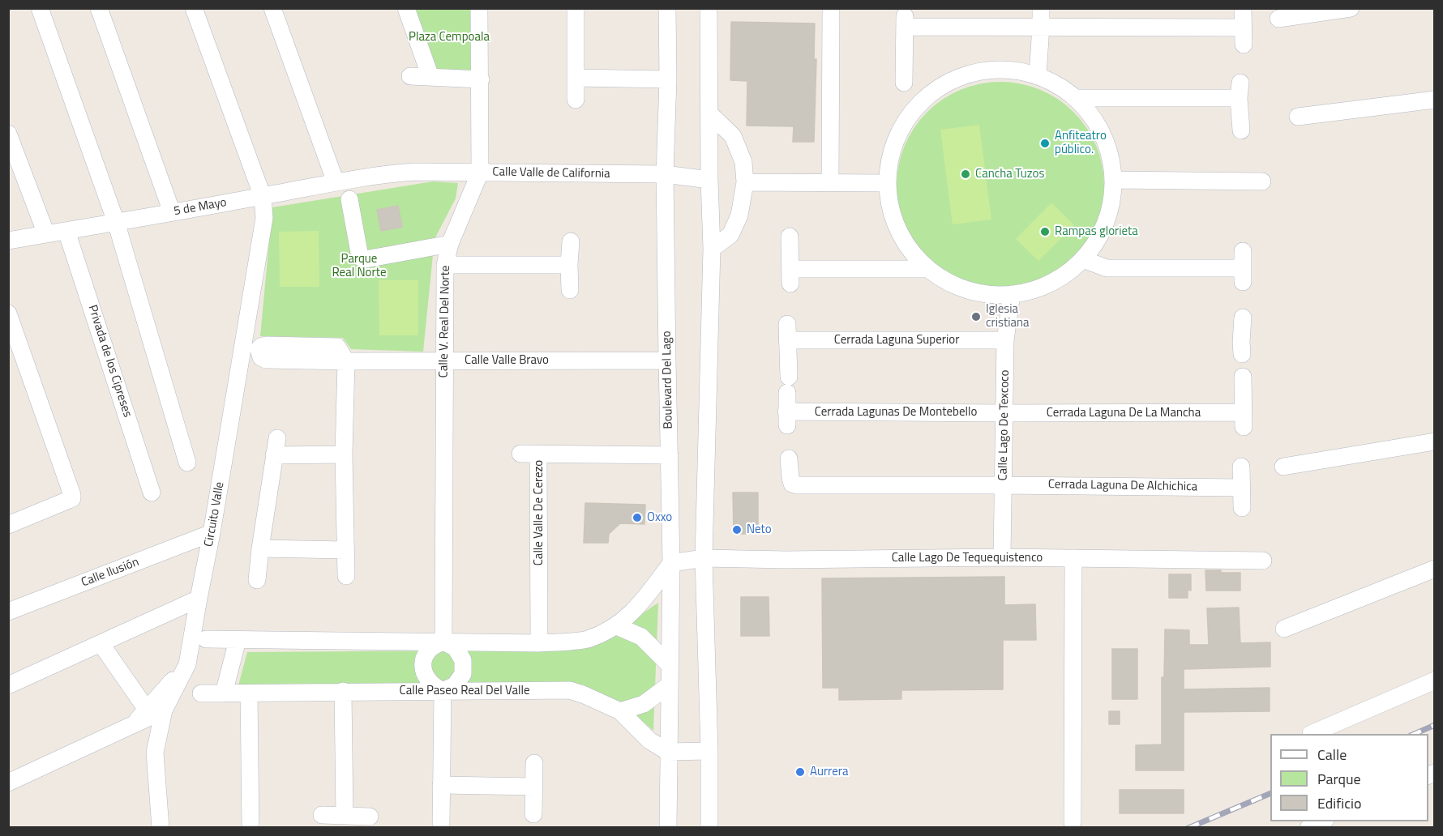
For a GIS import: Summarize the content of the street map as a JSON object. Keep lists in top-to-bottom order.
{
  "streets": {
    "street": [
      "Calle Valle de California",
      "5 de Mayo",
      "Calle V. Real Del Norte",
      "Cerrada Laguna Superior",
      "Calle Valle Bravo",
      "Privada de los Cipreses",
      "Boulevard Del Lago",
      "Cerrada Lagunas De Montebello",
      "Cerrada Laguna De La Mancha",
      "Calle Lago De Texcoco",
      "Cerrada Laguna De Alchichica",
      "Calle Valle De Cerezo",
      "Circuito Valle",
      "Calle Lago De Tequequistenco",
      "Calle Ilusión",
      "Calle Paseo Real Del Valle"
    ]
  },
  "crossings": [
    ["Calle Valle de California", "5 de Mayo"],
    ["Calle Valle de California", "Calle V. Real Del Norte"],
    ["Calle Valle de California", "Boulevard Del Lago"],
    ["5 de Mayo", "Privada de los Cipreses"],
    ["5 de Mayo", "Circuito Valle"],
    ["Calle V. Real Del Norte", "Calle Valle Bravo"],
    ["Calle V. Real Del Norte", "Calle Paseo Real Del Valle"],
    ["Cerrada Laguna Superior", "Cerrada Lagunas De Montebello"],
    ["Cerrada Laguna Superior", "Calle Lago De Texcoco"],
    ["Calle Valle Bravo", "Boulevard Del Lago"],
    ["Boulevard Del Lago", "Calle Valle De Cerezo"],
    ["Boulevard Del Lago", "Calle Lago De Tequequistenco"],
    ["Boulevard Del Lago", "Calle Paseo Real Del Valle"],
    ["Cerrada Lagunas De Montebello", "Cerrada Laguna De La Mancha"],
    ["Cerrada Lagunas De Montebello", "Calle Lago De Texcoco"],
    ["Cerrada Laguna De La Mancha", "Calle Lago De Texcoco"],
    ["Calle Lago De Texcoco", "Cerrada Laguna De Alchichica"],
    ["Calle Lago De Texcoco", "Calle Lago De Tequequistenco"],
    ["Circuito Valle", "Calle Ilusión"]
  ],
  "parks": ["Plaza Cempoala", "Parque Real Norte"],
  "places": [
    "Anfiteatro público.",
    "Cancha Tuzos",
    "Rampas glorieta",
    "Iglesia cristiana",
    "Oxxo",
    "Neto",
    "Aurrera"
  ],
  "legend": ["Calle", "Parque", "Edificio"]
}
